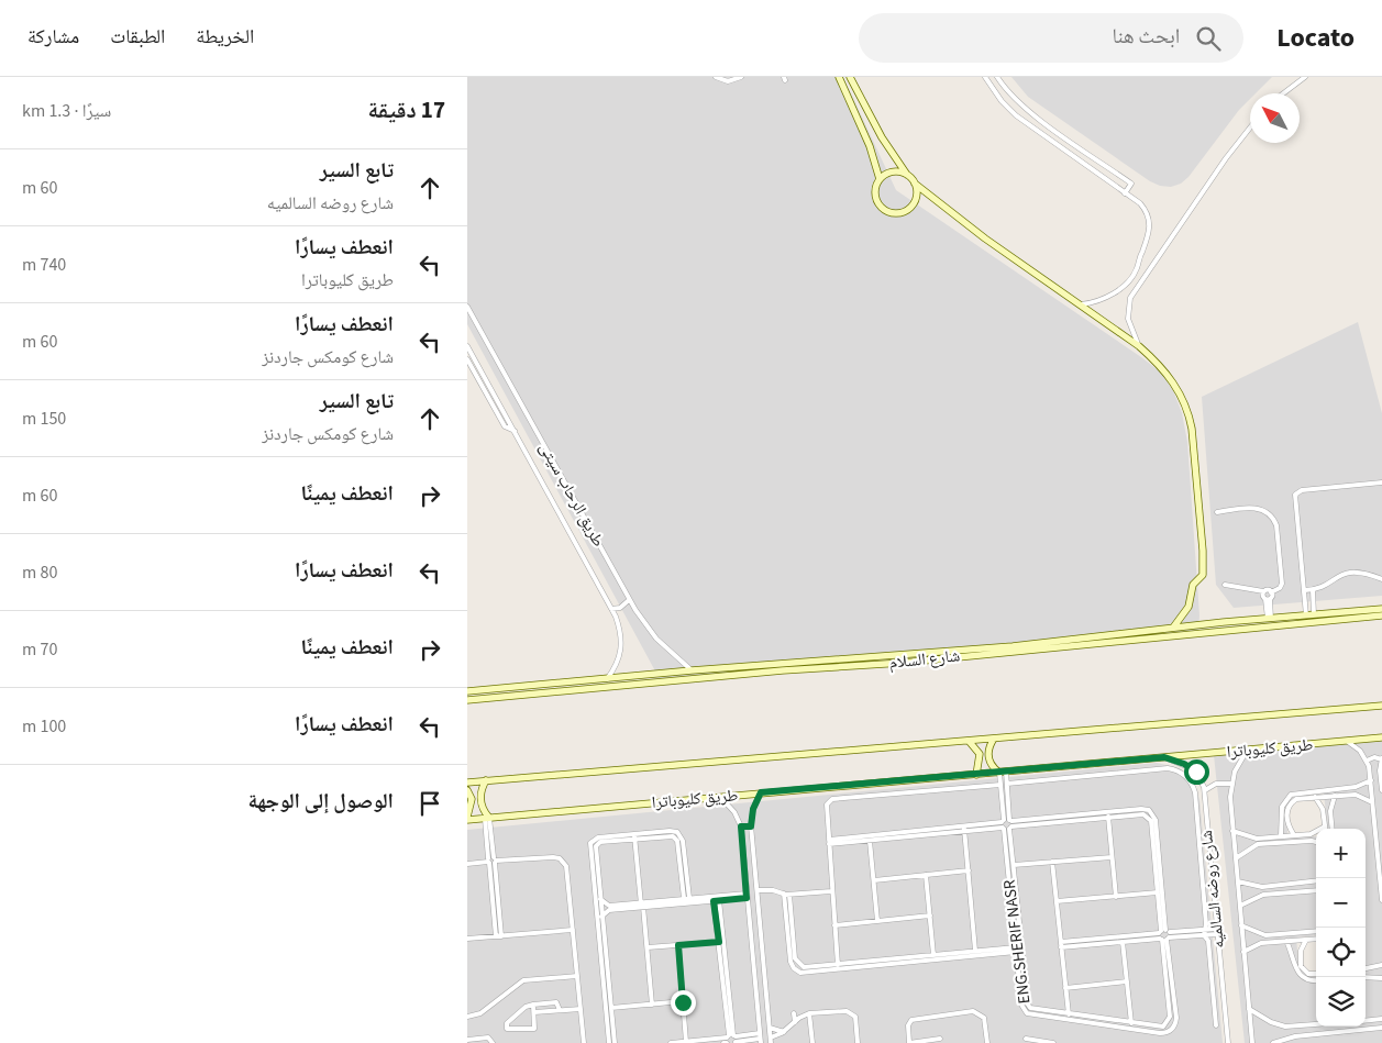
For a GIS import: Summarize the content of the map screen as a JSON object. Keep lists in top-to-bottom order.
{
  "streets": {
    "main road": ["شارع السلام", "طريق كليوباترا"],
    "street": ["طريق الرحاب سيتى", "شارع روضه السالميه", "ENG.SHERIF NASR"]
  },
  "crossings": [
    ["طريق الرحاب سيتى", "شارع السلام"],
    ["طريق كليوباترا", "شارع روضه السالميه"]
  ],
  "north": "top left",
  "page": {
    "header": "Locato",
    "search": "ابحث هنا",
    "nav": ["الخريطة", "الطبقات", "مشاركة"],
    "heading": ["17 دقيقة", "سيرًا · 1.3 km"],
    "list": [
      ["تابع السير", "شارع روضه السالميه", "60 m"],
      ["انعطف يسارًا", "طريق كليوباترا", "740 m"],
      ["انعطف يسارًا", "شارع كومكس جاردنز", "60 m"],
      ["تابع السير", "شارع كومكس جاردنز", "150 m"],
      ["انعطف يمينًا", "60 m"],
      ["انعطف يسارًا", "80 m"],
      ["انعطف يمينًا", "70 m"],
      ["انعطف يسارًا", "100 m"],
      "الوصول إلى الوجهة"
    ],
    "map_buttons": ["+", "−"]
  }
}
